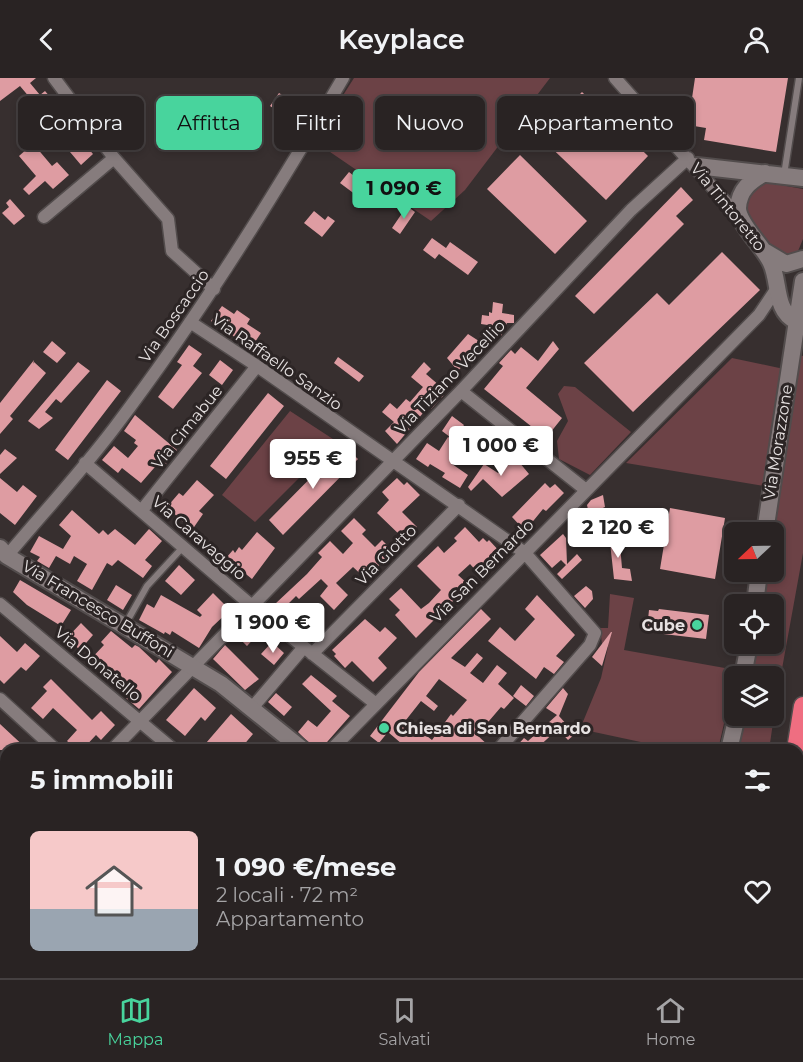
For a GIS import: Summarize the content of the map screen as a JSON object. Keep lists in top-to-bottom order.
{
  "streets": {
    "street": [
      "Via Tintoretto",
      "Via Boscaccio",
      "Via Raffaello Sanzio",
      "Via Tiziano Vecellio",
      "Via Cimabue",
      "Via Morazzone",
      "Via Caravaggio",
      "Via Giotto",
      "Via San Bernardo",
      "Via Francesco Buffoni",
      "Via Donatello"
    ]
  },
  "crossings": [
    ["Via Tintoretto", "Via Tiziano Vecellio"],
    ["Via Tintoretto", "Via Morazzone"],
    ["Via Tintoretto", "Via San Bernardo"],
    ["Via Boscaccio", "Via Raffaello Sanzio"],
    ["Via Boscaccio", "Via Caravaggio"],
    ["Via Boscaccio", "Via Francesco Buffoni"],
    ["Via Raffaello Sanzio", "Via Tiziano Vecellio"],
    ["Via Raffaello Sanzio", "Via Cimabue"],
    ["Via Raffaello Sanzio", "Via Giotto"],
    ["Via Raffaello Sanzio", "Via San Bernardo"],
    ["Via Tiziano Vecellio", "Via Caravaggio"],
    ["Via Tiziano Vecellio", "Via Francesco Buffoni"],
    ["Via Tiziano Vecellio", "Via Donatello"],
    ["Via Cimabue", "Via Caravaggio"],
    ["Via Caravaggio", "Via Giotto"],
    ["Via Caravaggio", "Via San Bernardo"],
    ["Via Giotto", "Via Francesco Buffoni"]
  ],
  "places": ["Cube", "Chiesa di San Bernardo"],
  "north": "left",
  "page": {
    "header": "Keyplace",
    "chip": [
      "Compra",
      "Affitta",
      "Filtri",
      "Nuovo",
      "Appartamento"
    ],
    "price": [
      "1 090 €",
      "1 000 €",
      "955 €",
      "2 120 €",
      "1 900 €"
    ],
    "heading": "5 immobili",
    "list": [
      {
        "name": "1 090 €/mese",
        "note": "2 locali · 72 m² · Appartamento"
      }
    ],
    "tabs": ["Mappa", "Salvati", "Home"]
  }
}
